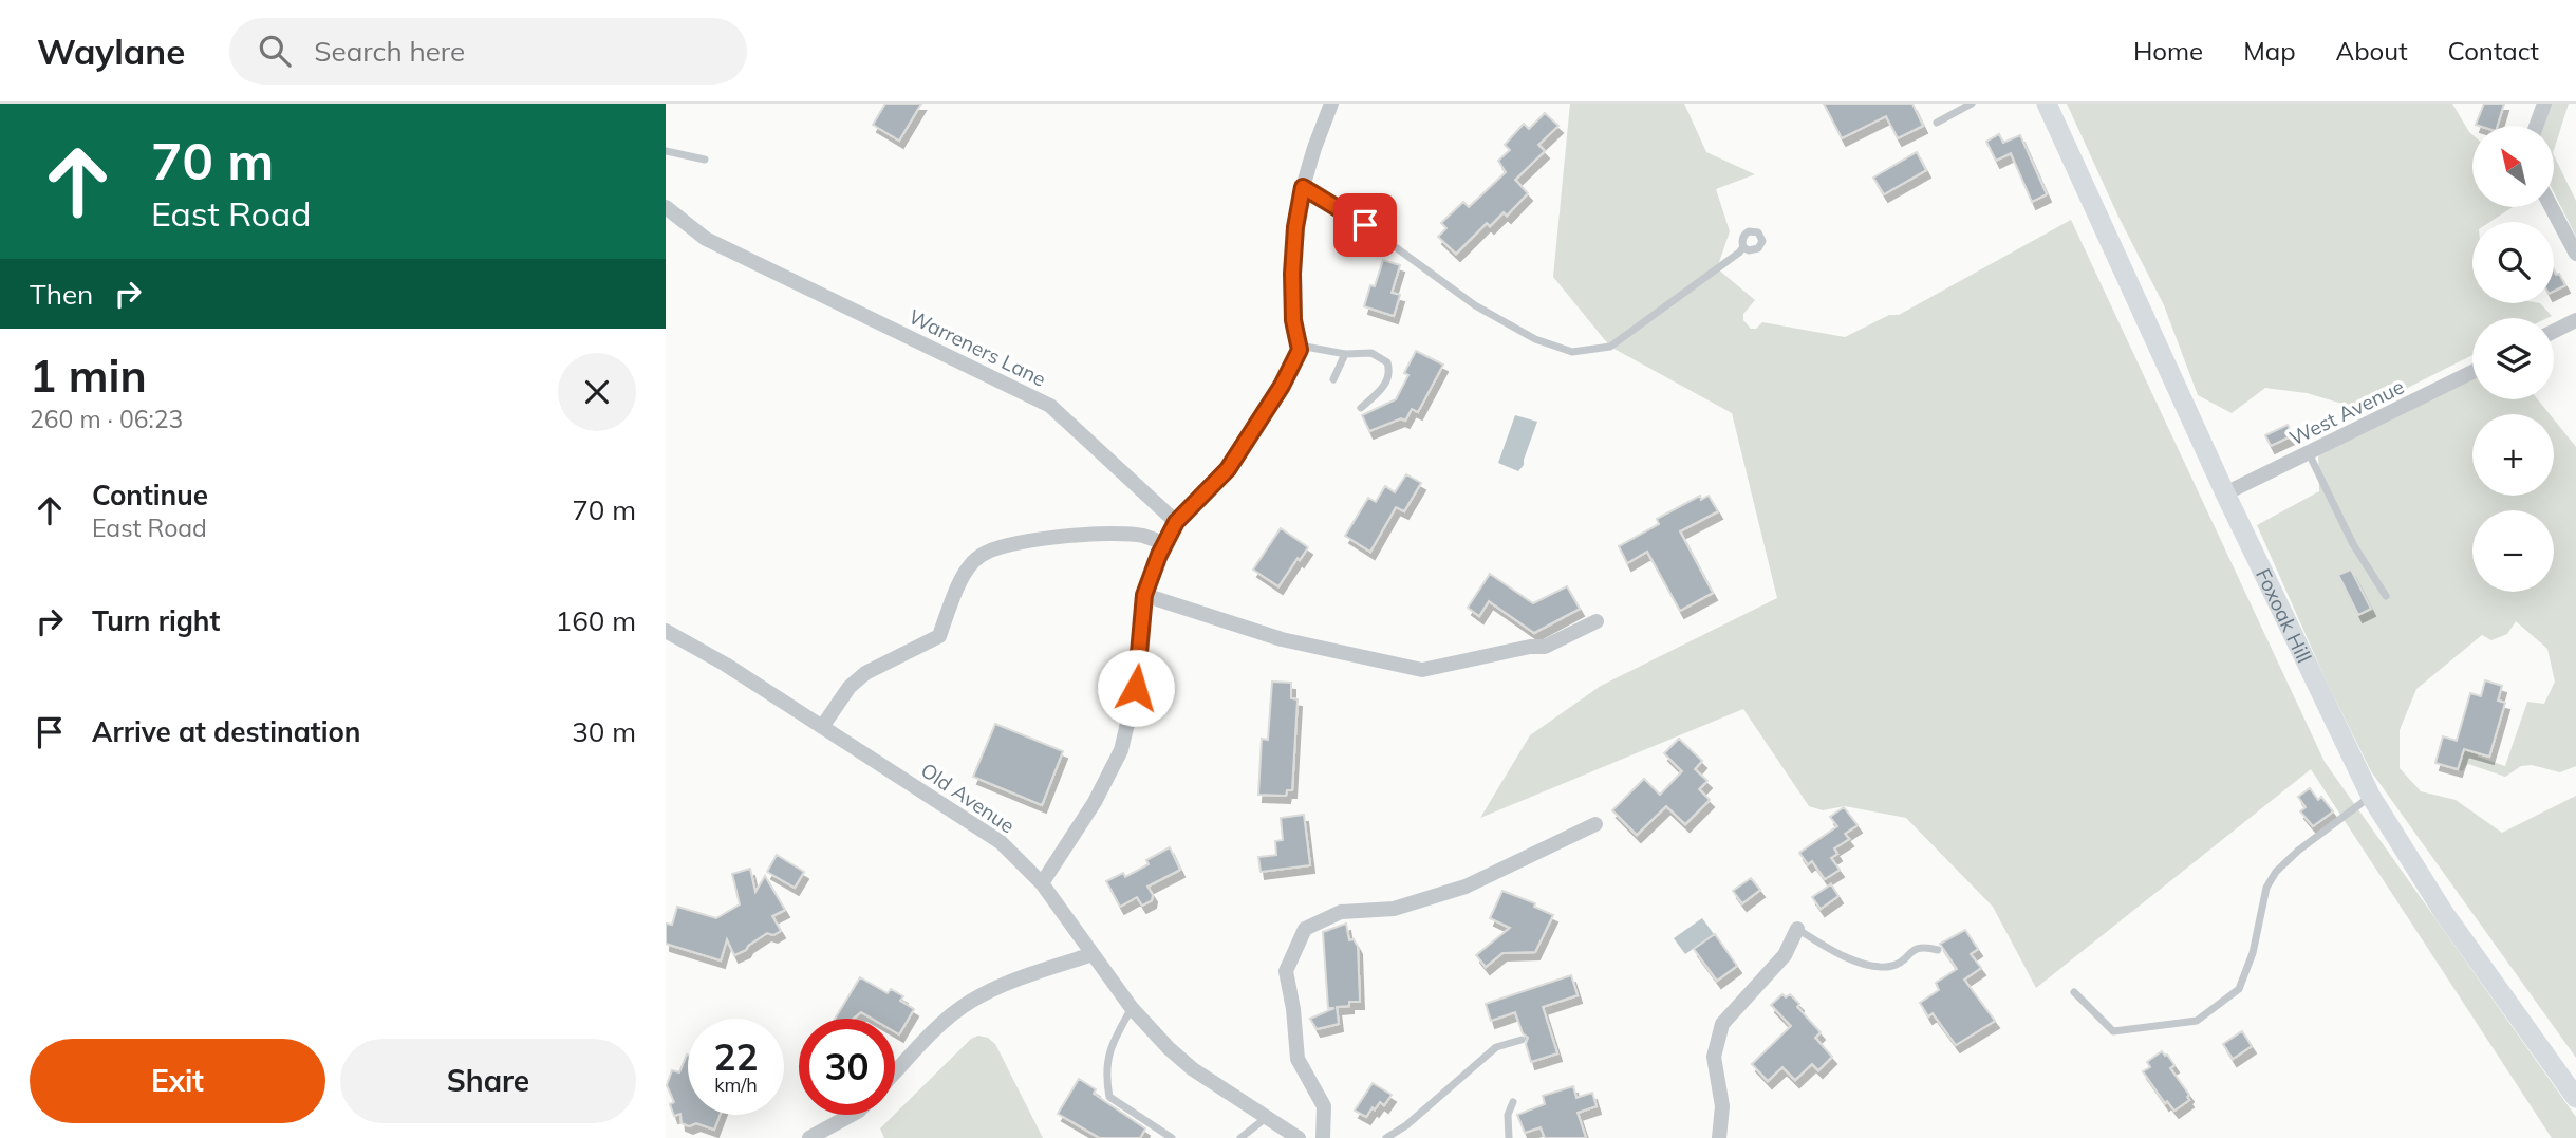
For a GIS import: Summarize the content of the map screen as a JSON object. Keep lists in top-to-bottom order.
{
  "streets": {
    "main road": ["Foxoak Hill"],
    "street": ["Warreners Lane", "West Avenue", "Old Avenue"]
  },
  "crossings": [
    ["West Avenue", "Foxoak Hill"]
  ],
  "north": "top left",
  "page": {
    "header": "Waylane",
    "search": "Search here",
    "nav": [
      "Home",
      "Map",
      "About",
      "Contact"
    ],
    "turn": ["70 m", "East Road"],
    "map_buttons": ["+", "−"],
    "then": "Then",
    "heading": ["1 min", "260 m · 06:23"],
    "list": [
      {
        "name": "Continue",
        "note": "East Road",
        "value": "70 m"
      },
      {
        "name": "Turn right",
        "value": "160 m"
      },
      {
        "name": "Arrive at destination",
        "value": "30 m"
      }
    ],
    "speed": "22 km/h",
    "limit": "30",
    "buttons": ["Exit", "Share"]
  }
}
